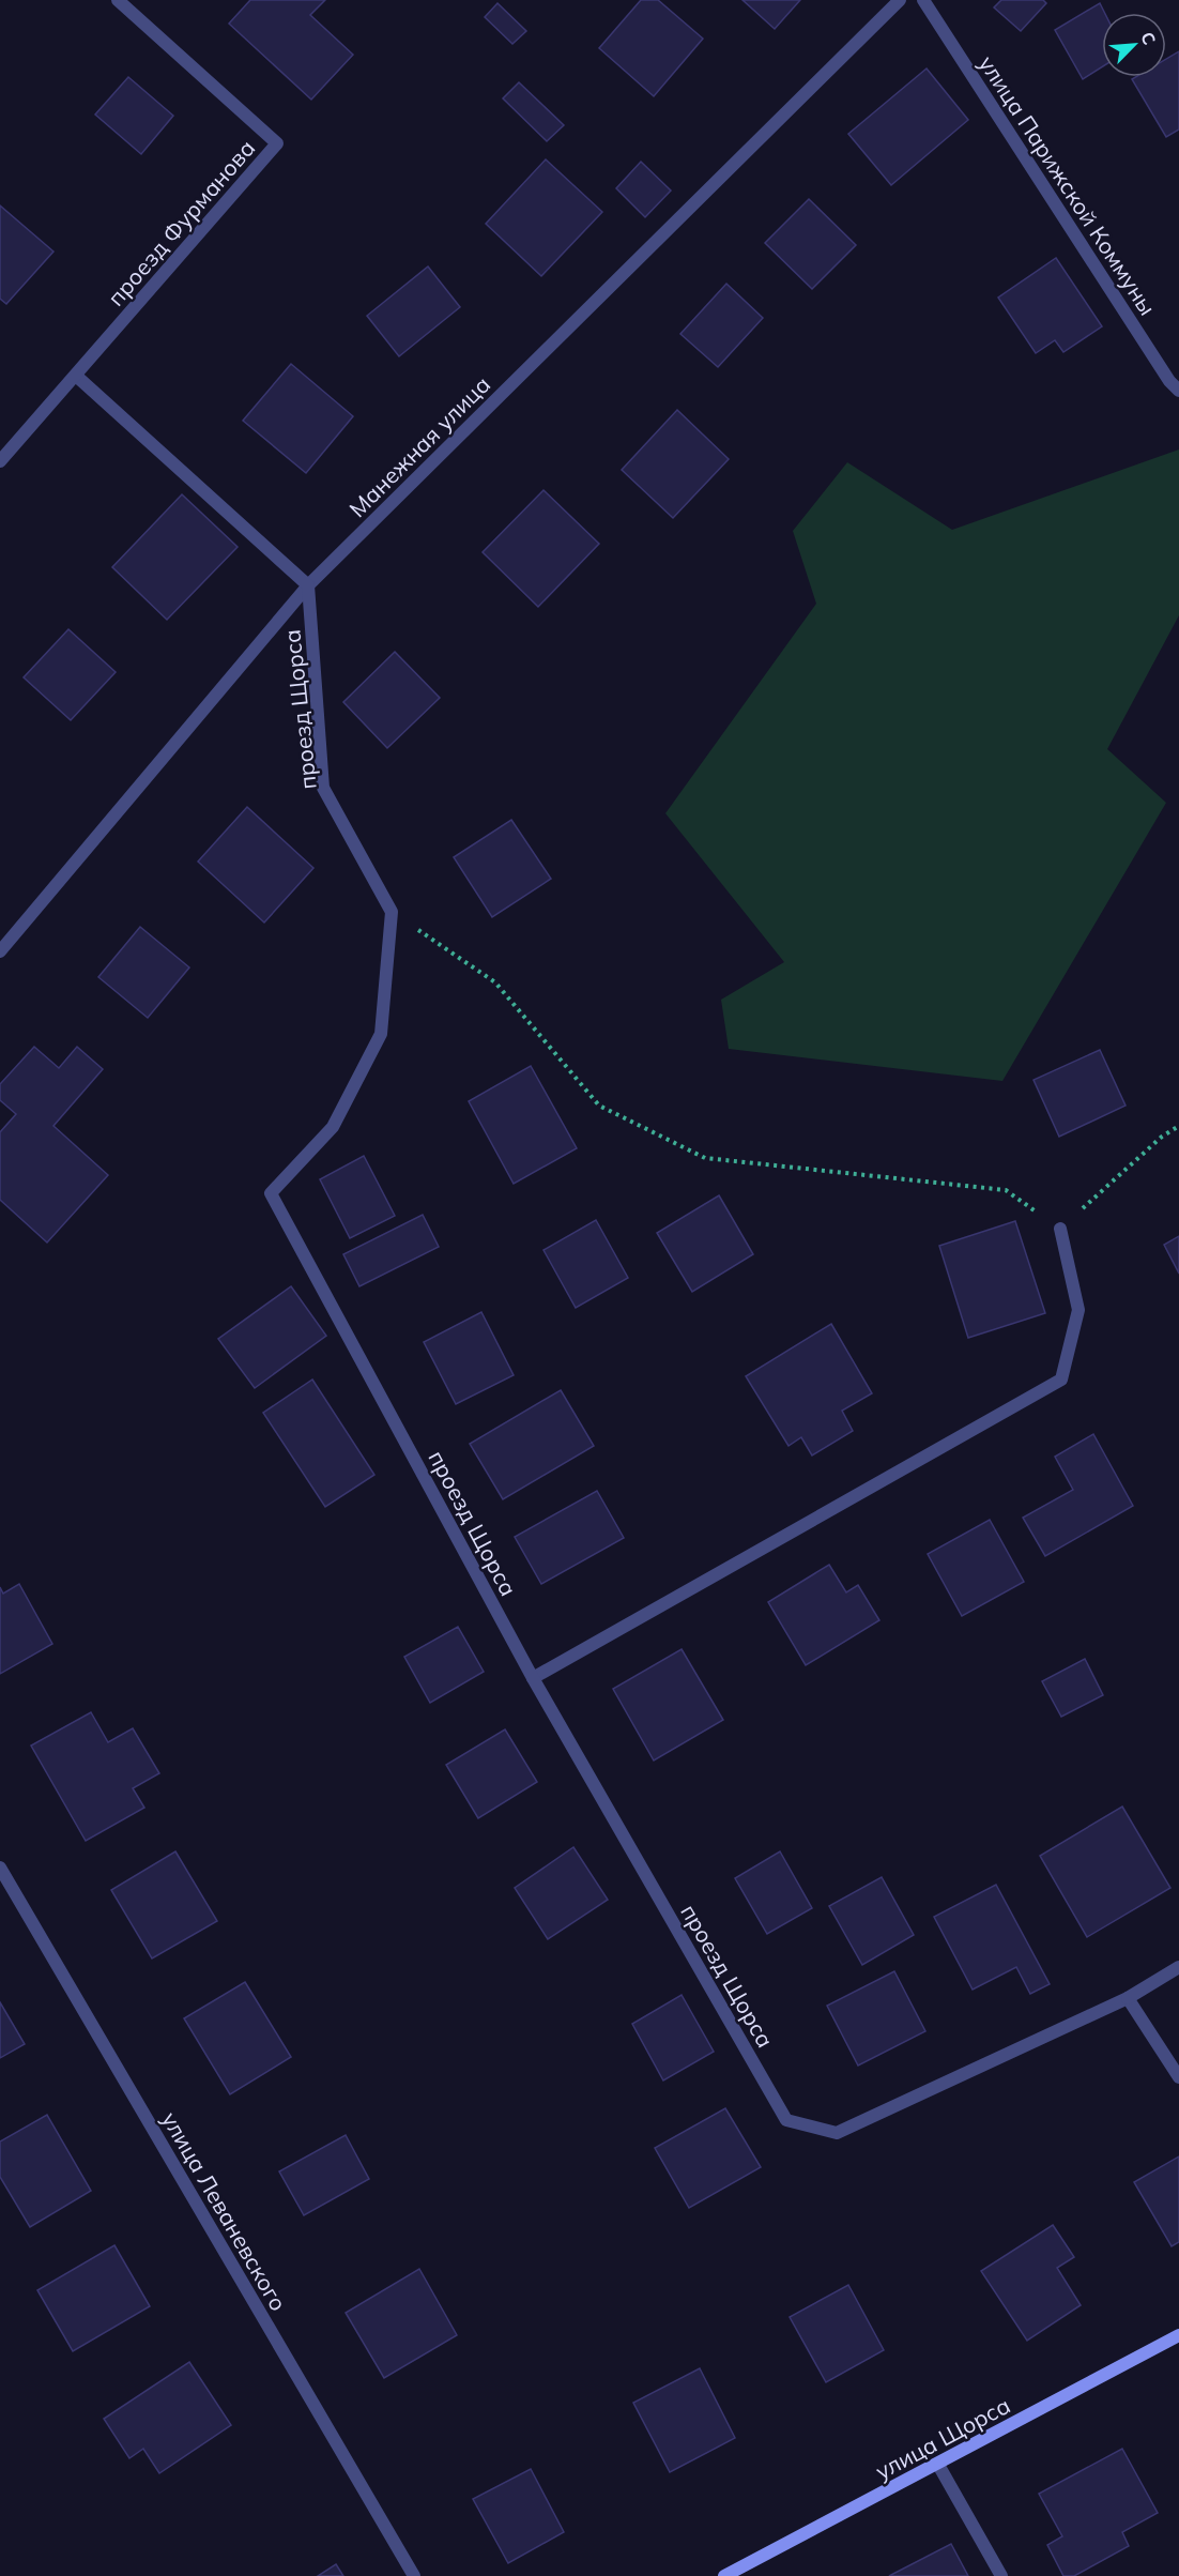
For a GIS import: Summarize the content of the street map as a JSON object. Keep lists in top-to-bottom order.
{
  "streets": {
    "street": [
      "улица Парижской Коммуны",
      "проезд Фурманова",
      "Манежная улица",
      "проезд Щорса",
      "улица Леваневского",
      "улица Щорса"
    ]
  },
  "crossings": [
    ["Манежная улица", "проезд Щорса"]
  ],
  "north": "top right"
}
